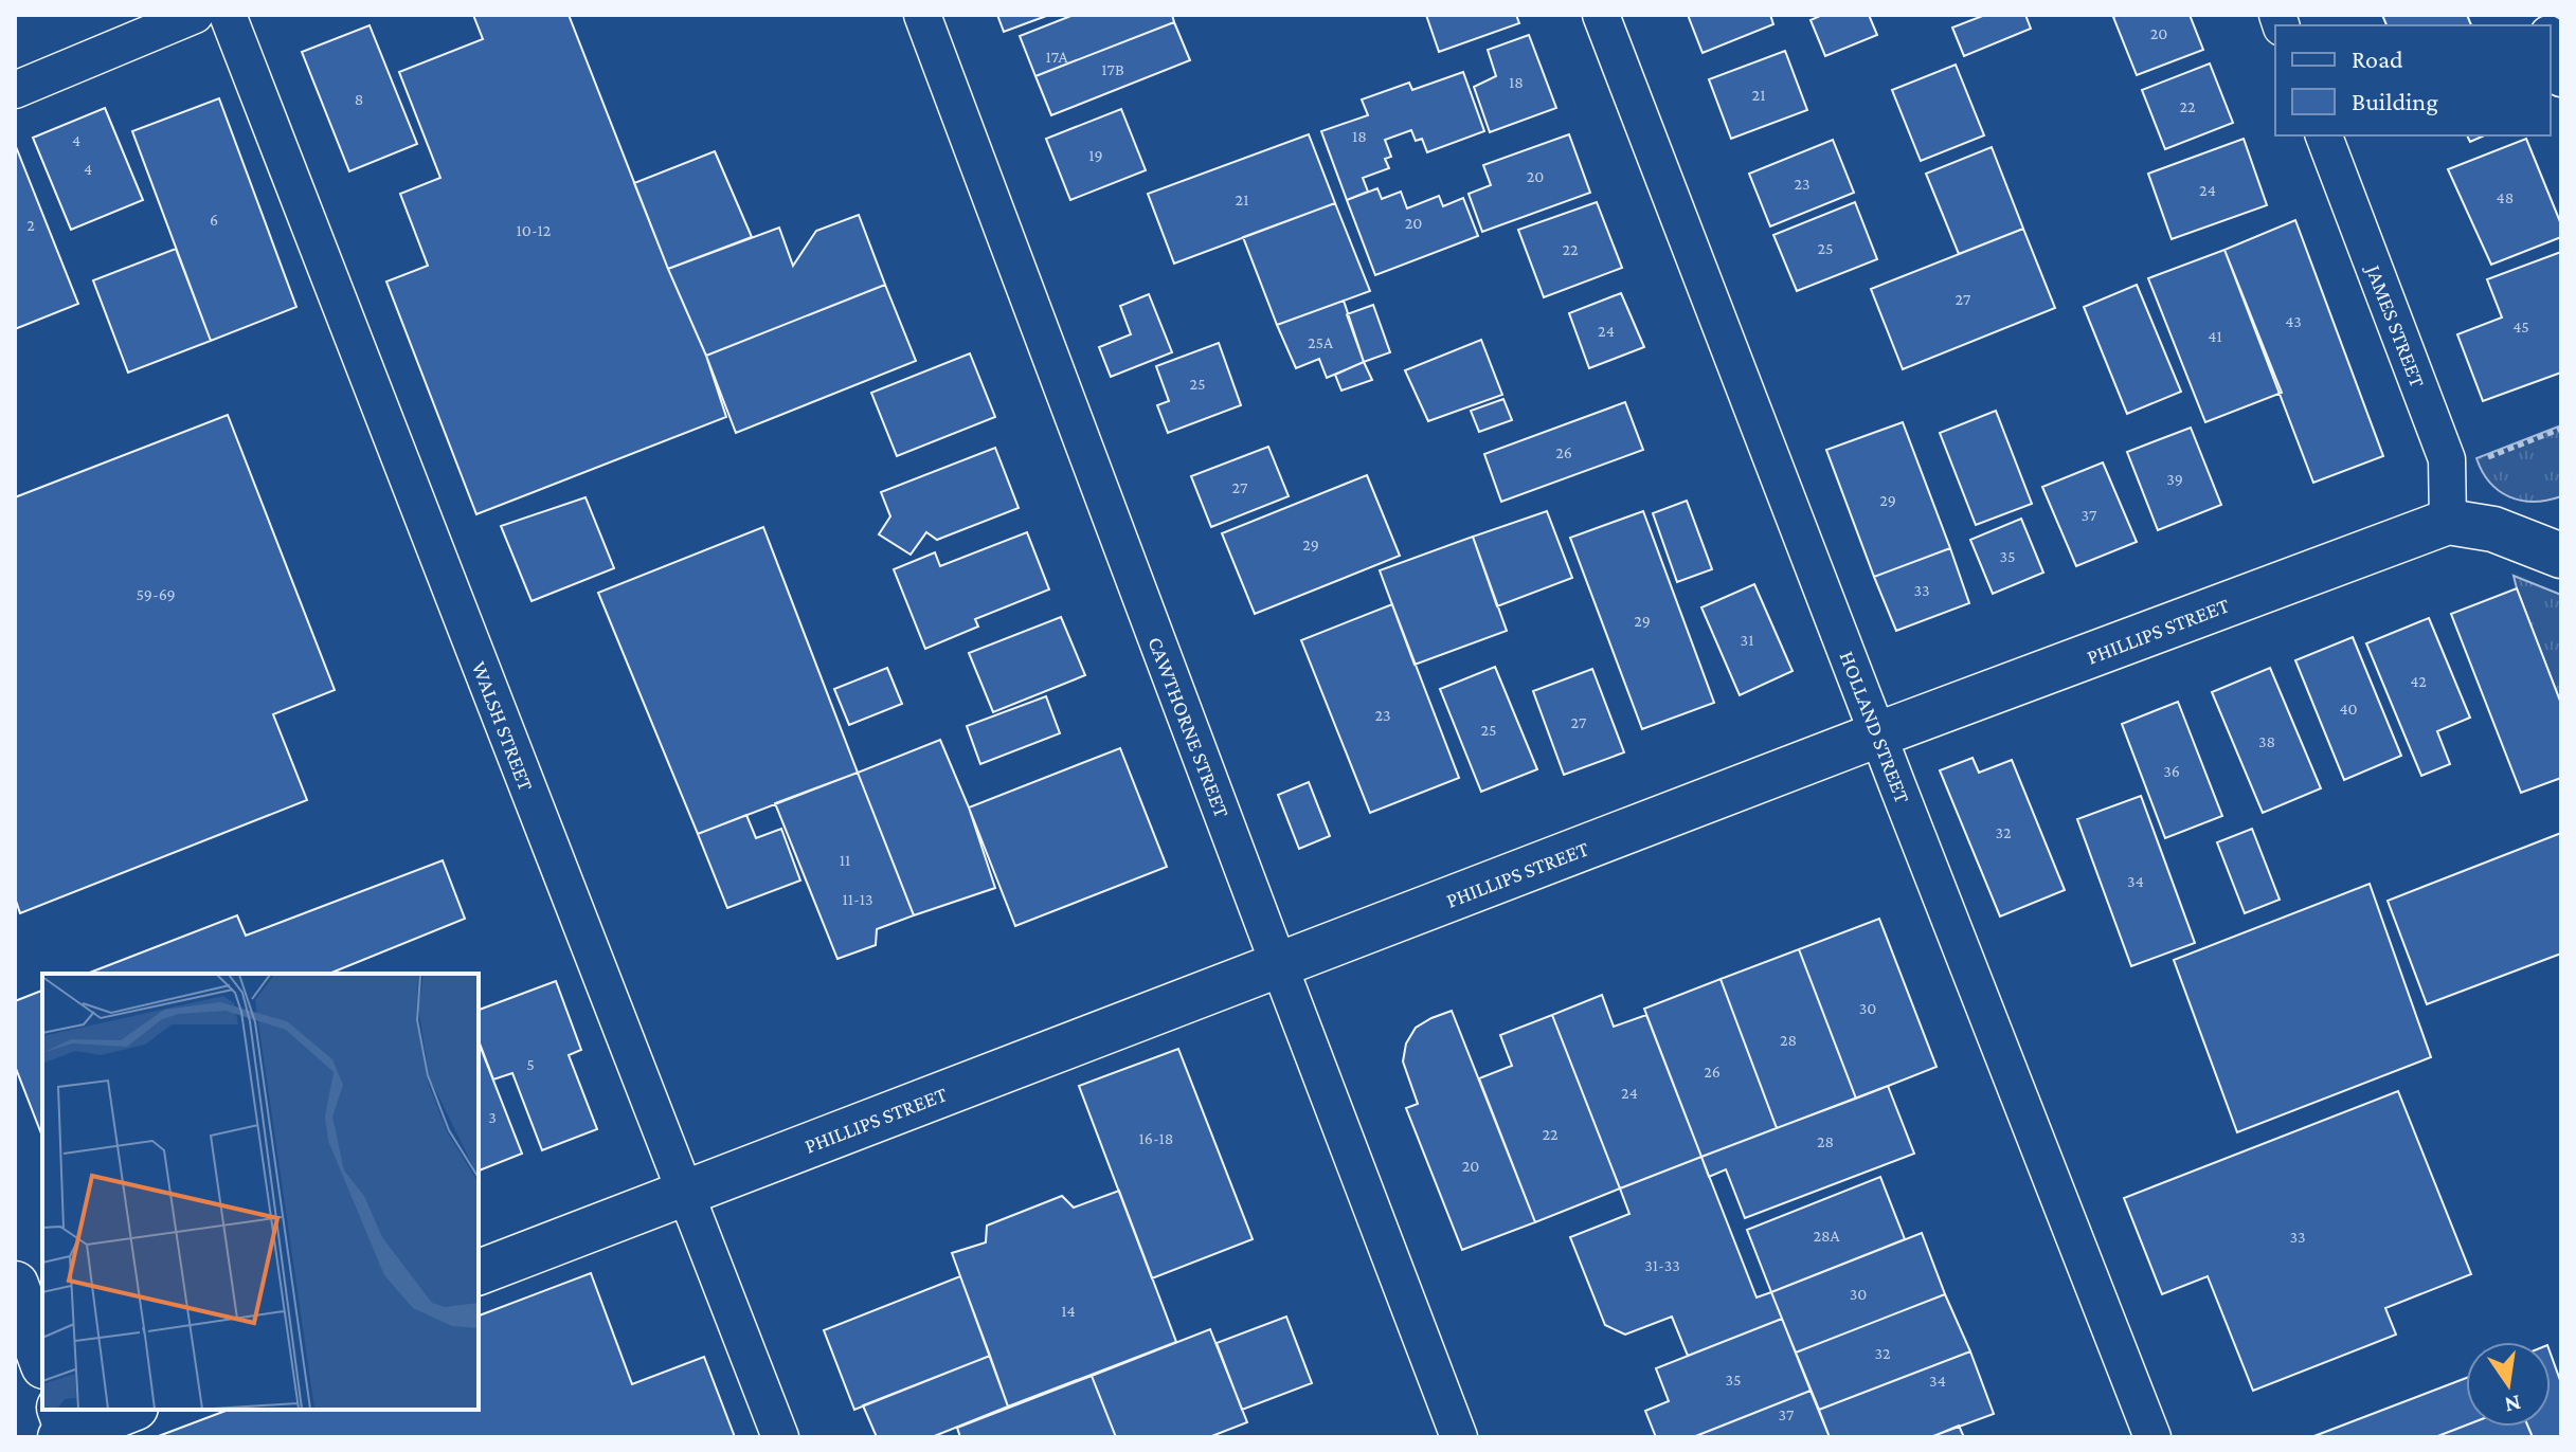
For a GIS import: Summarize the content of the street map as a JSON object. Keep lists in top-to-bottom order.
{
  "streets": {
    "street": [
      "JAMES STREET",
      "PHILLIPS STREET",
      "WALSH STREET",
      "CAWTHORNE STREET",
      "HOLLAND STREET"
    ]
  },
  "crossings": [
    ["JAMES STREET", "PHILLIPS STREET"],
    ["PHILLIPS STREET", "WALSH STREET"],
    ["PHILLIPS STREET", "CAWTHORNE STREET"],
    ["PHILLIPS STREET", "HOLLAND STREET"]
  ],
  "house_numbers": [
    "20",
    "17A",
    "17B",
    "18",
    "21",
    "8",
    "22",
    "18",
    "4",
    "19",
    "4",
    "20",
    "23",
    "24",
    "48",
    "21",
    "6",
    "20",
    "2",
    "10-12",
    "25",
    "22",
    "27",
    "43",
    "45",
    "24",
    "41",
    "25A",
    "25",
    "26",
    "39",
    "27",
    "29",
    "37",
    "29",
    "35",
    "33",
    "59-69",
    "29",
    "31",
    "42",
    "40",
    "23",
    "27",
    "25",
    "38",
    "36",
    "32",
    "11",
    "34",
    "11-13",
    "30",
    "28",
    "5",
    "26",
    "24",
    "3",
    "22",
    "16-18",
    "28",
    "20",
    "28A",
    "33",
    "31-33",
    "30",
    "14",
    "32",
    "35",
    "34",
    "37"
  ],
  "legend": ["Road", "Building"],
  "north": "bottom"
}
